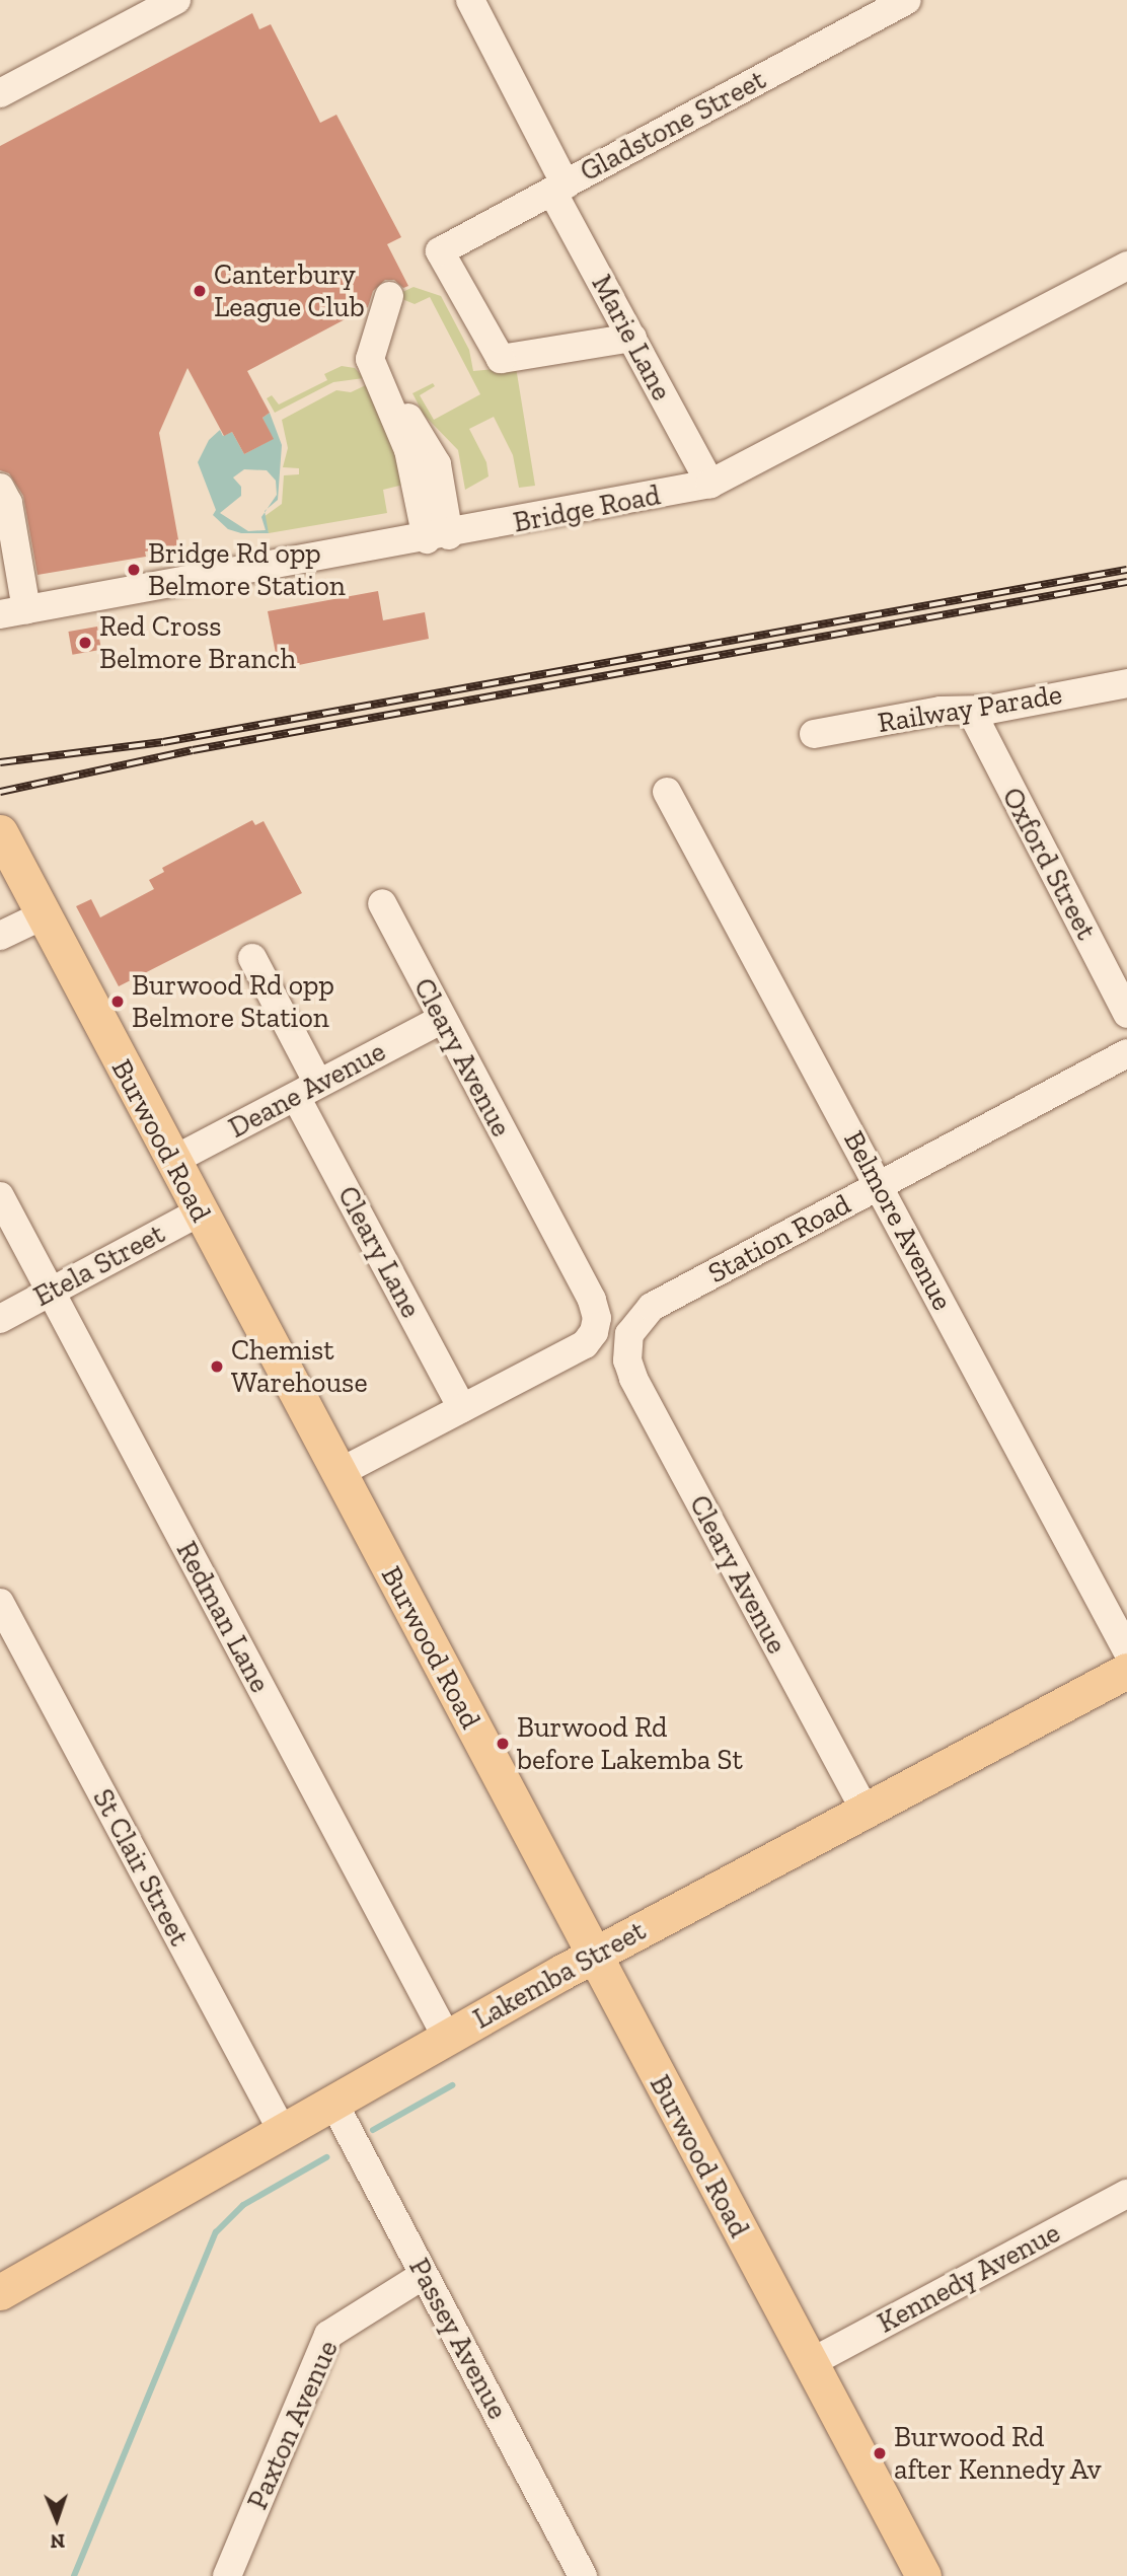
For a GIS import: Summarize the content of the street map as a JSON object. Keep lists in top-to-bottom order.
{
  "streets": {
    "main road": ["Burwood Road", "Lakemba Street"],
    "street": [
      "Gladstone Street",
      "Marie Lane",
      "Bridge Road",
      "Railway Parade",
      "Oxford Street",
      "Cleary Avenue",
      "Deane Avenue",
      "Belmore Avenue",
      "Station Road",
      "Cleary Lane",
      "Etela Street",
      "Redman Lane",
      "St Clair Street",
      "Kennedy Avenue",
      "Passey Avenue",
      "Paxton Avenue"
    ]
  },
  "crossings": [
    ["Gladstone Street", "Marie Lane"],
    ["Marie Lane", "Bridge Road"],
    ["Railway Parade", "Oxford Street"],
    ["Cleary Avenue", "Deane Avenue"],
    ["Cleary Avenue", "Station Road"],
    ["Cleary Avenue", "Cleary Lane"],
    ["Cleary Avenue", "Lakemba Street"],
    ["Deane Avenue", "Burwood Road"],
    ["Deane Avenue", "Cleary Lane"],
    ["Burwood Road", "Etela Street"],
    ["Burwood Road", "Lakemba Street"],
    ["Burwood Road", "Kennedy Avenue"],
    ["Belmore Avenue", "Station Road"],
    ["Etela Street", "Redman Lane"],
    ["Redman Lane", "Lakemba Street"],
    ["St Clair Street", "Lakemba Street"],
    ["Lakemba Street", "Passey Avenue"],
    ["Passey Avenue", "Paxton Avenue"]
  ],
  "places": [
    "Canterbury League Club",
    "Bridge Rd opp Belmore Station",
    "Red Cross Belmore Branch",
    "Burwood Rd opp Belmore Station",
    "Chemist Warehouse",
    "Burwood Rd before Lakemba St",
    "Burwood Rd after Kennedy Av"
  ],
  "north": "bottom"
}
